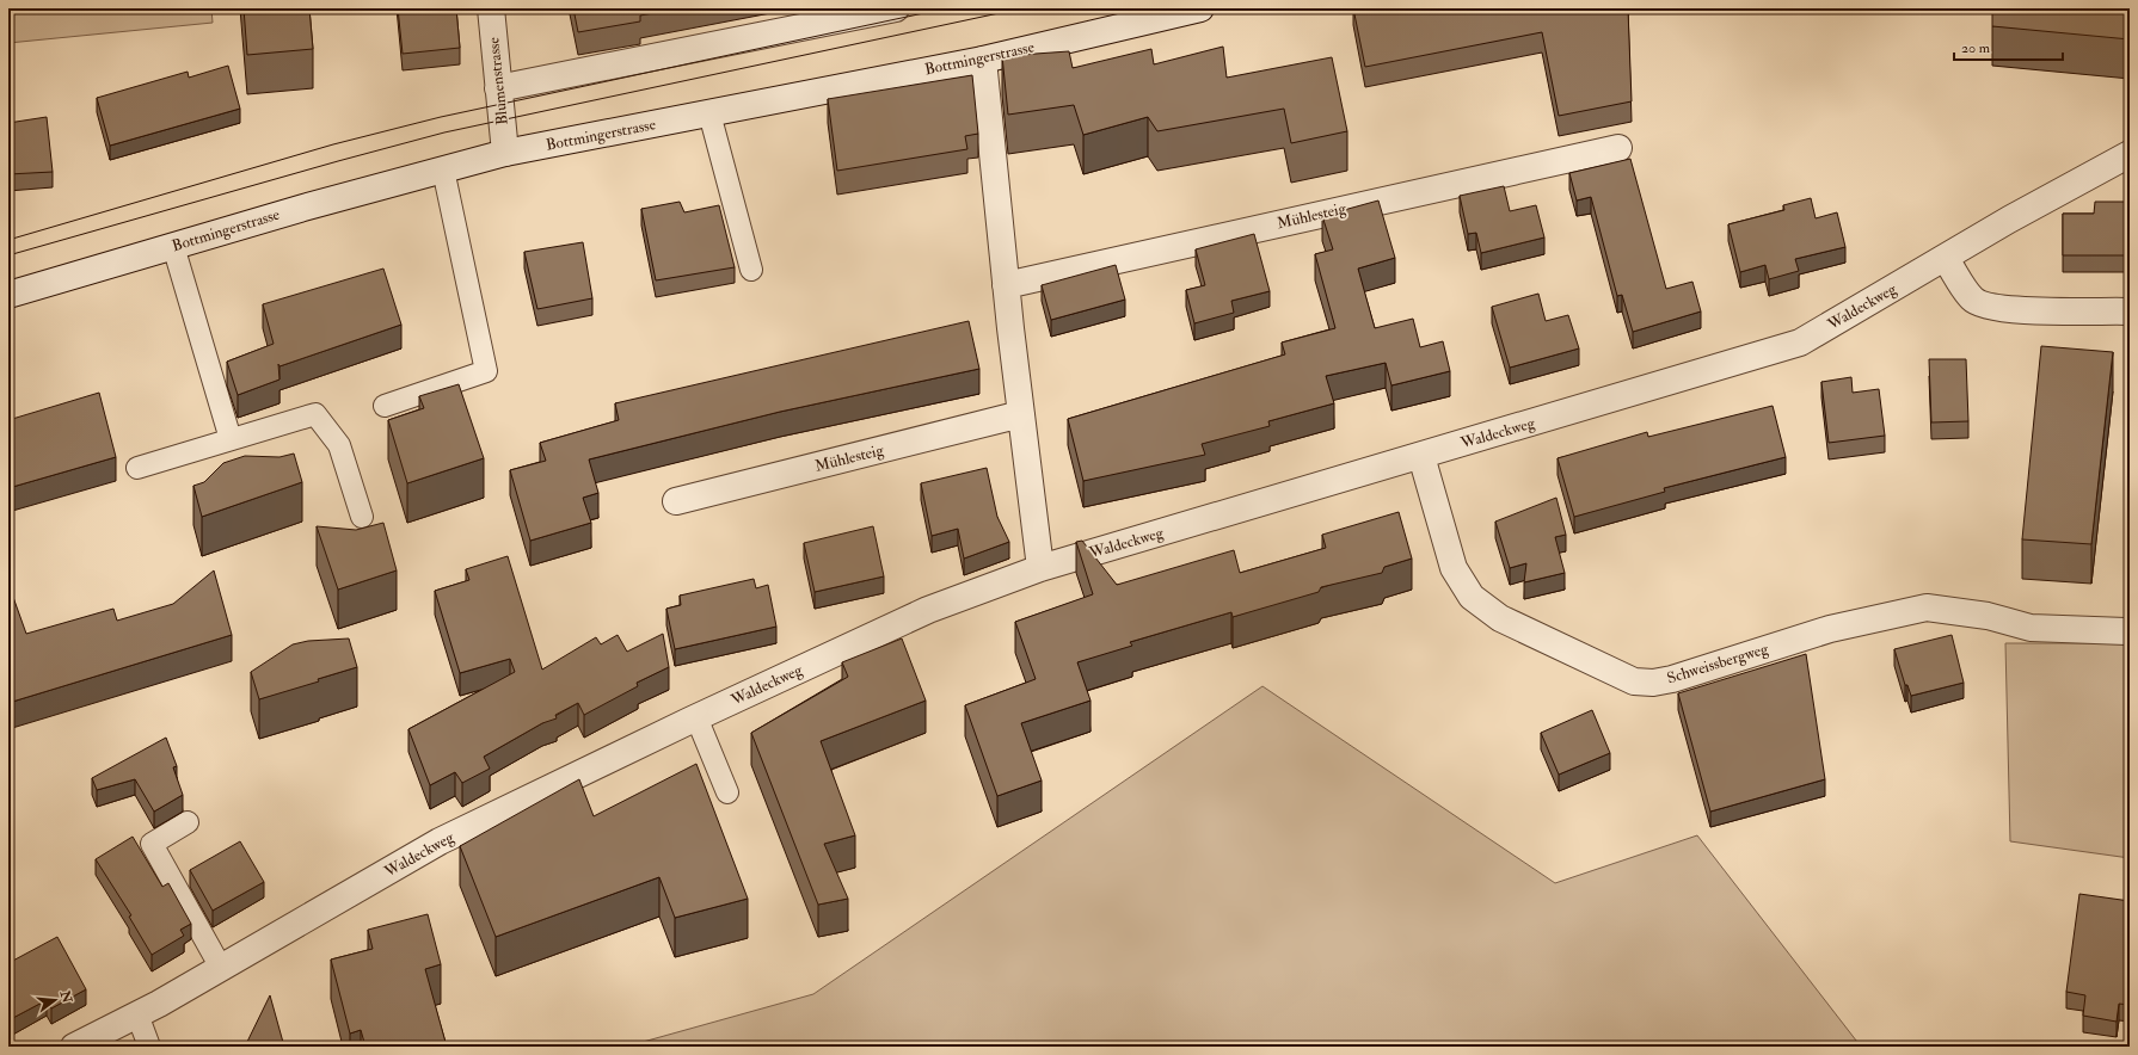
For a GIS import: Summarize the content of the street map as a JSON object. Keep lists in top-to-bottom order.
{
  "streets": {
    "street": [
      "Bottmingerstrasse",
      "Blumenstrasse",
      "Mühlesteig",
      "Waldeckweg",
      "Schweissbergweg"
    ]
  },
  "crossings": [
    ["Bottmingerstrasse", "Blumenstrasse"],
    ["Waldeckweg", "Schweissbergweg"]
  ],
  "scale_bar": "20 m",
  "north": "right"
}
